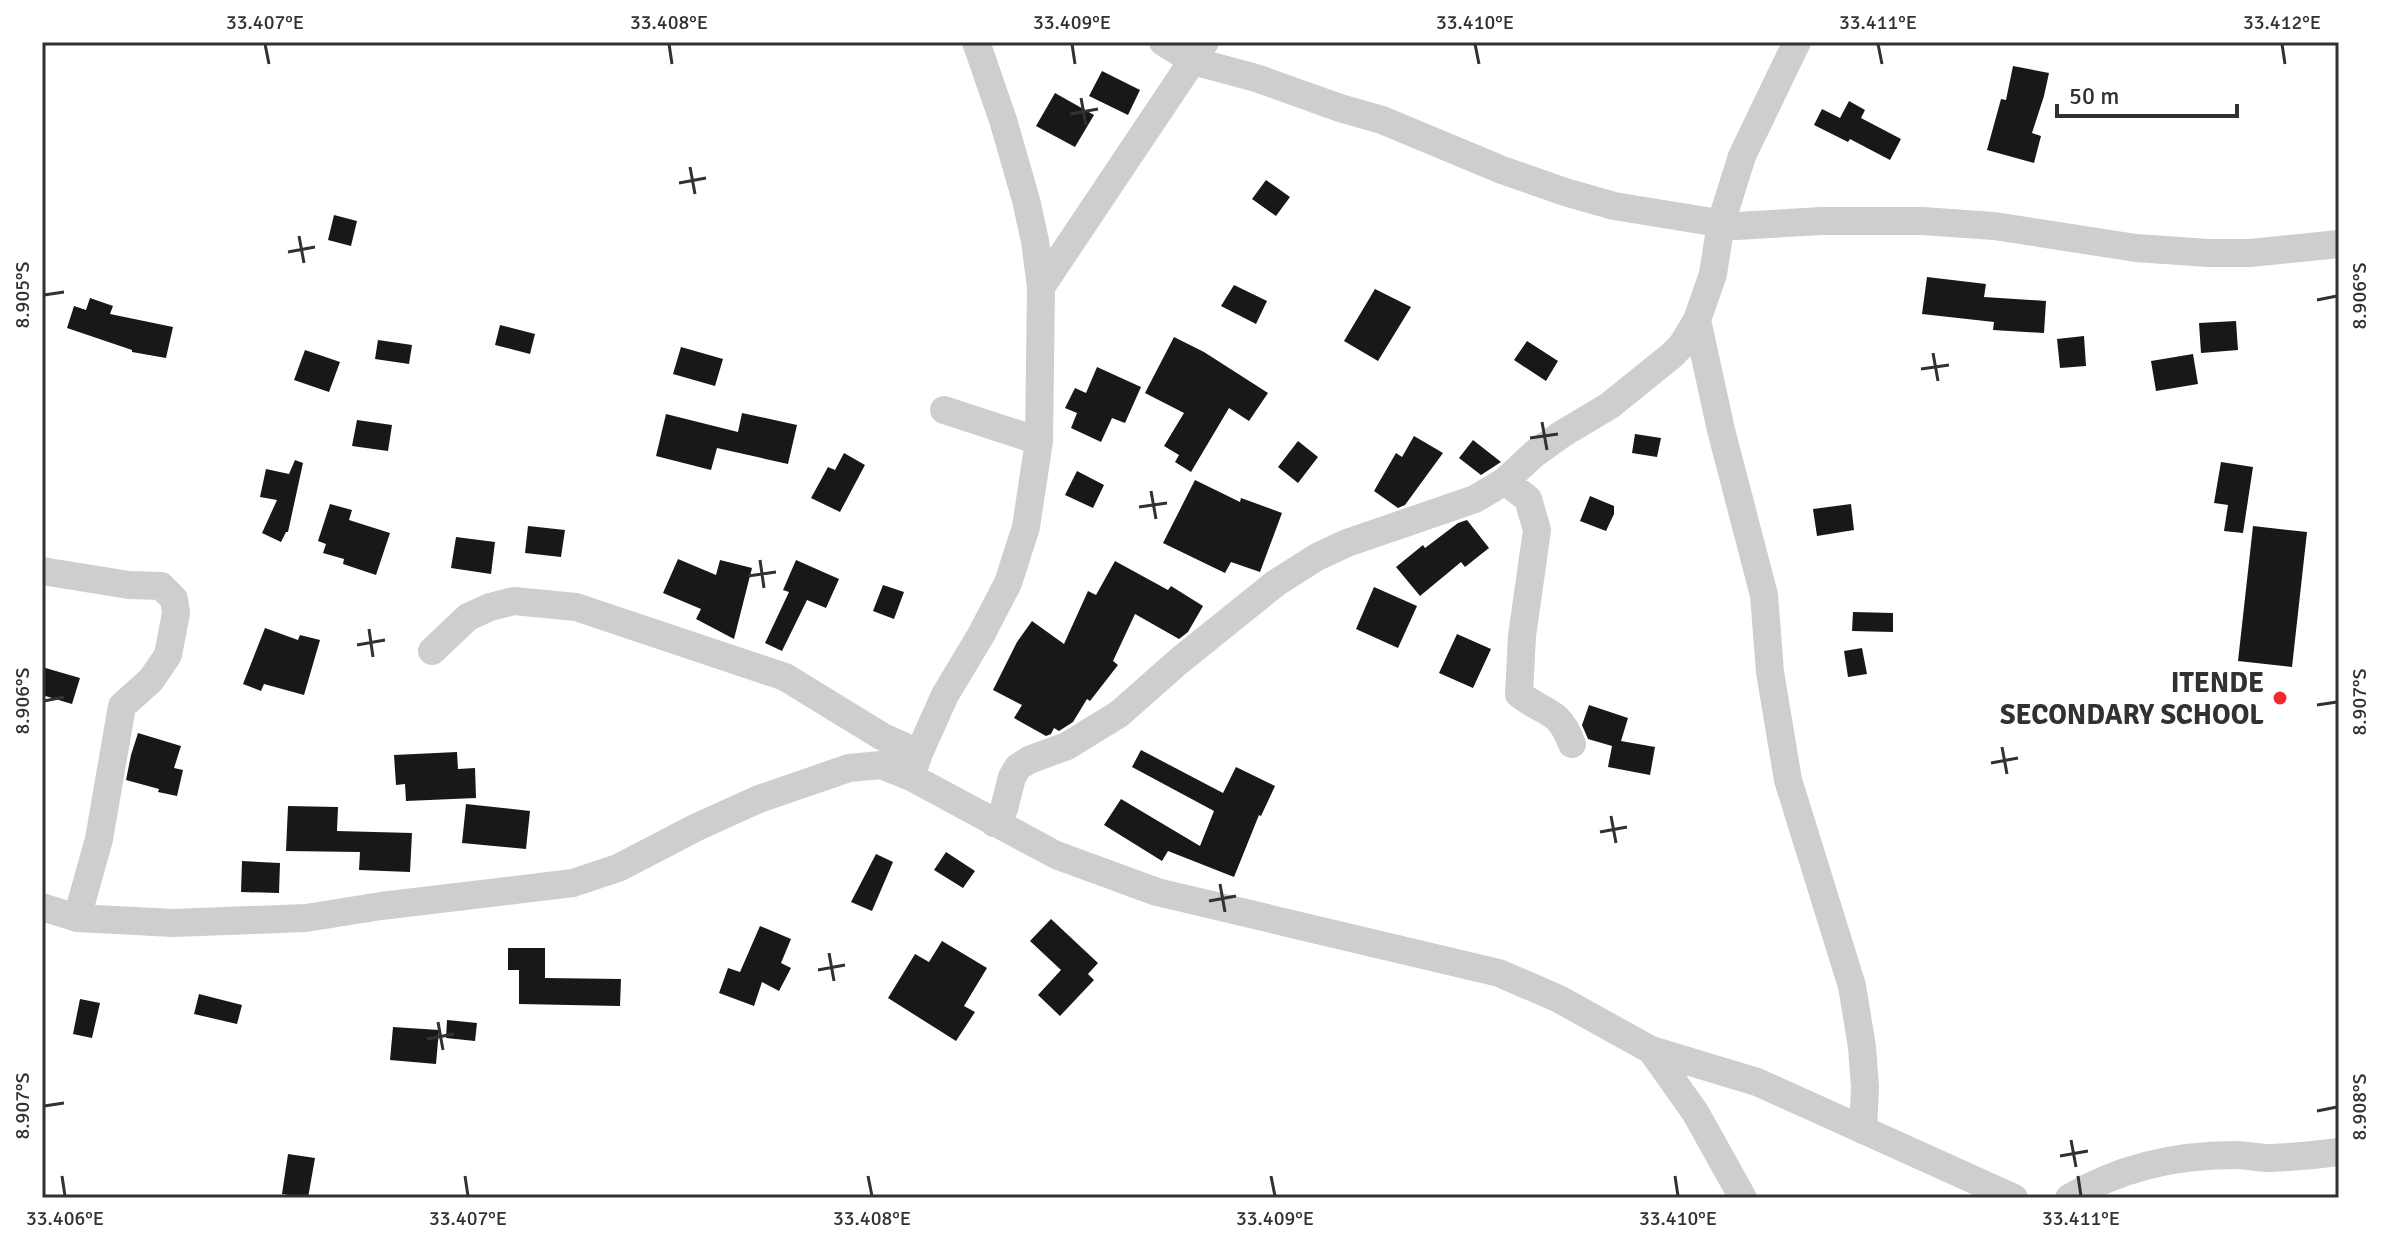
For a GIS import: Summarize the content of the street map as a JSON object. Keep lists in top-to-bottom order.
{
  "places": ["ITENDE SECONDARY SCHOOL"],
  "scale_bar": "50 m",
  "coordinates": [
    "33.407°E",
    "33.408°E",
    "33.409°E",
    "33.410°E",
    "33.411°E",
    "33.412°E",
    "8.905°S",
    "8.906°S",
    "8.907°S",
    "8.908°S",
    "33.406°E"
  ]
}
